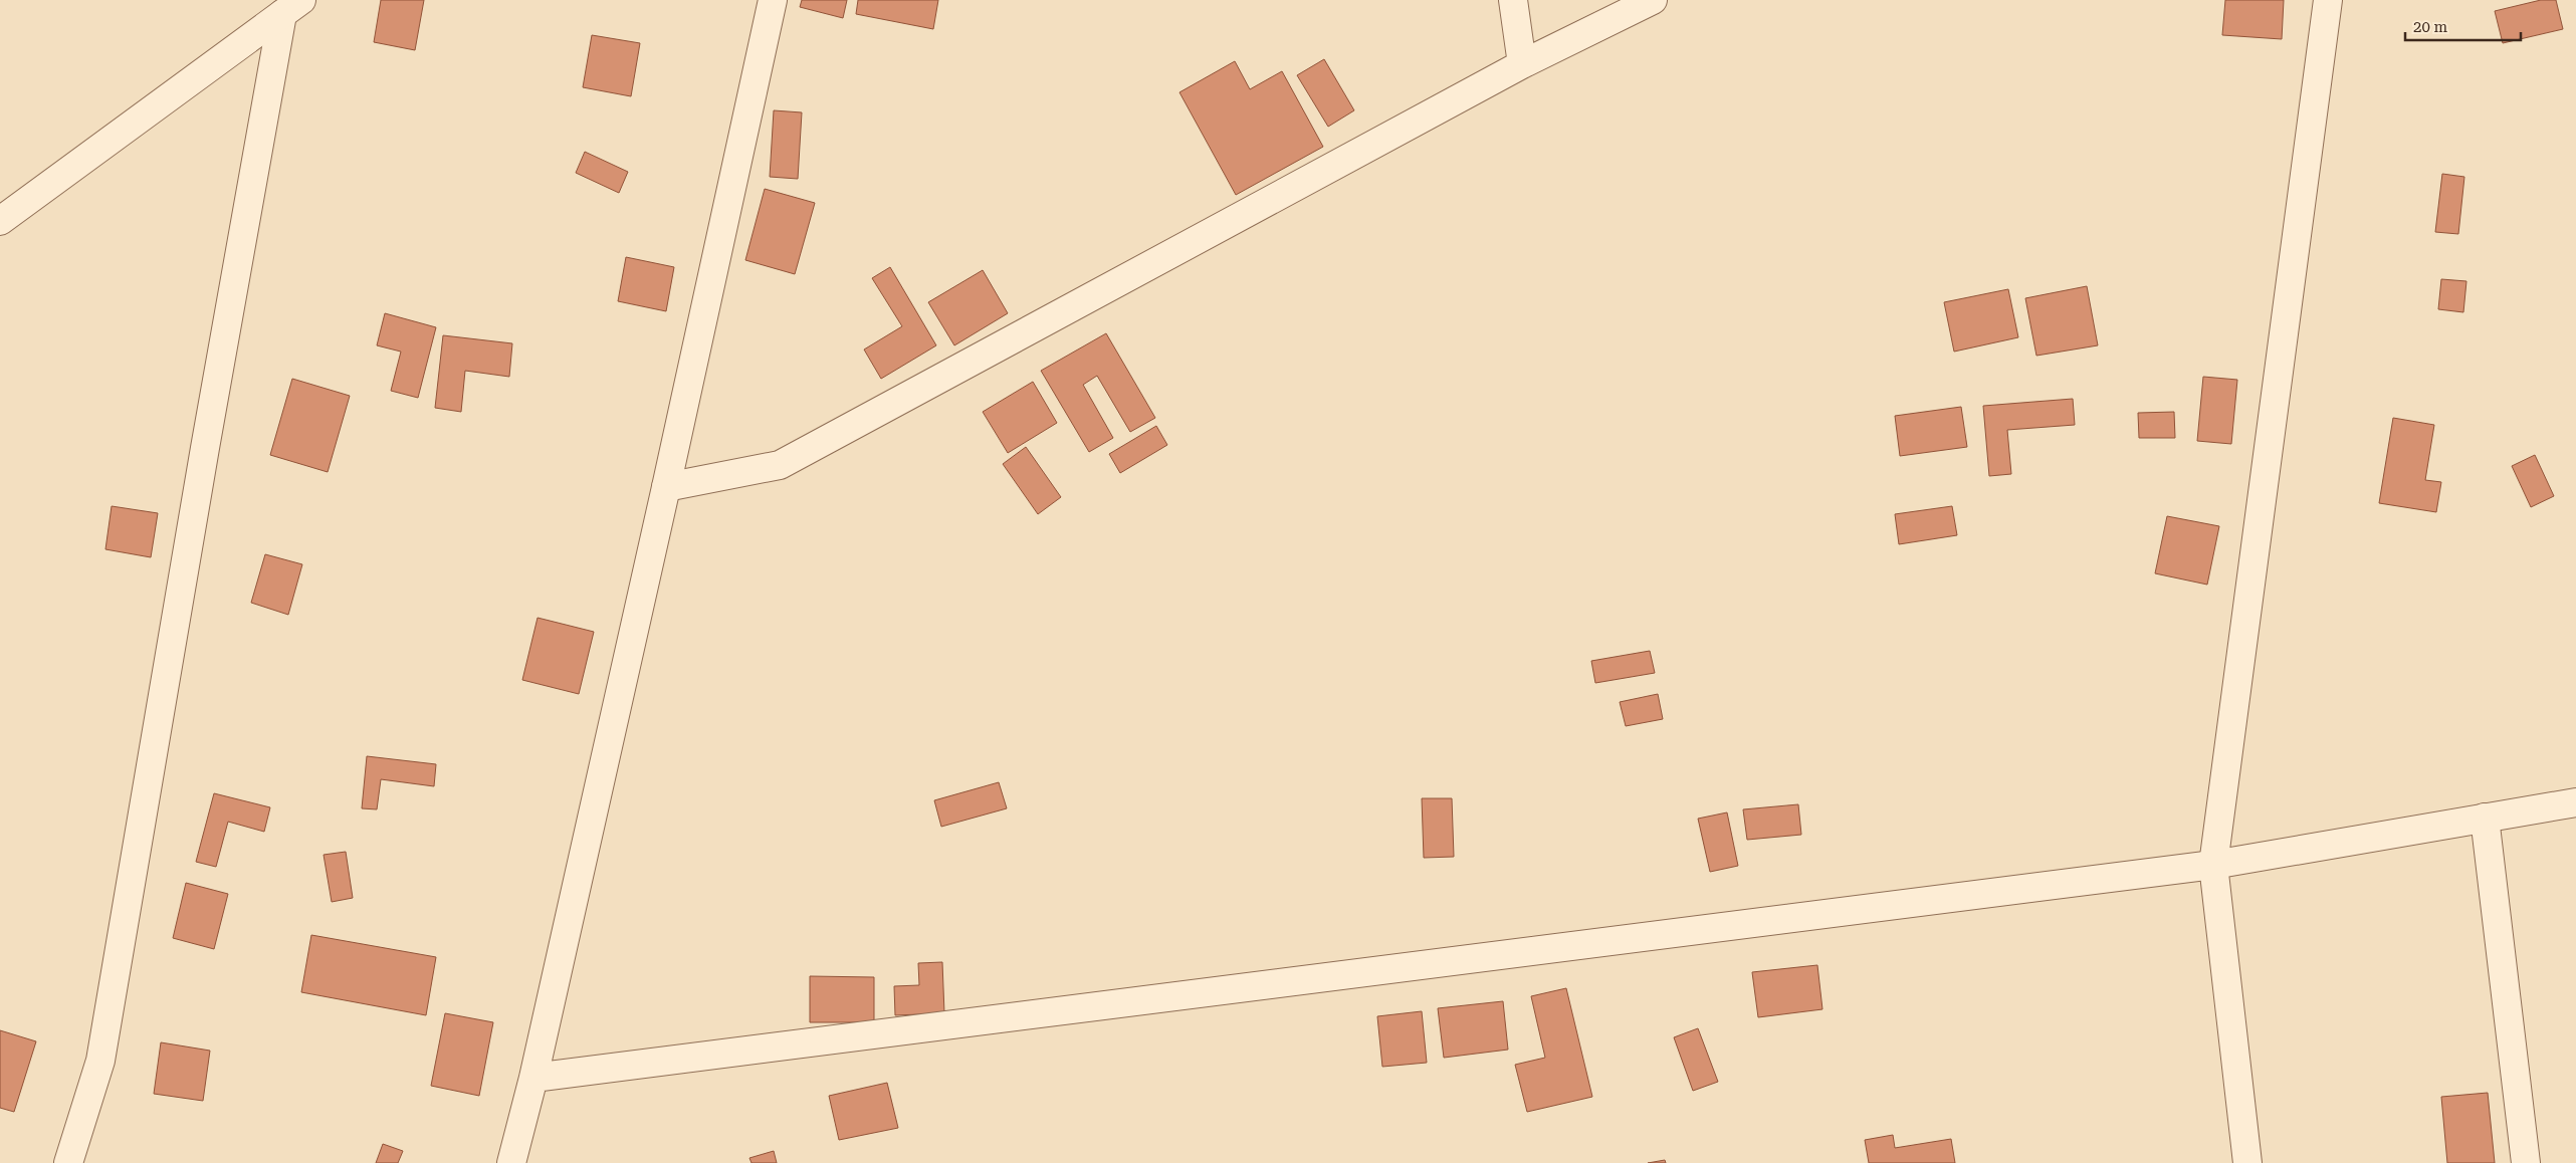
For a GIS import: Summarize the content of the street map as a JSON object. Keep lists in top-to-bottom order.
{
  "scale_bar": "20 m"
}
